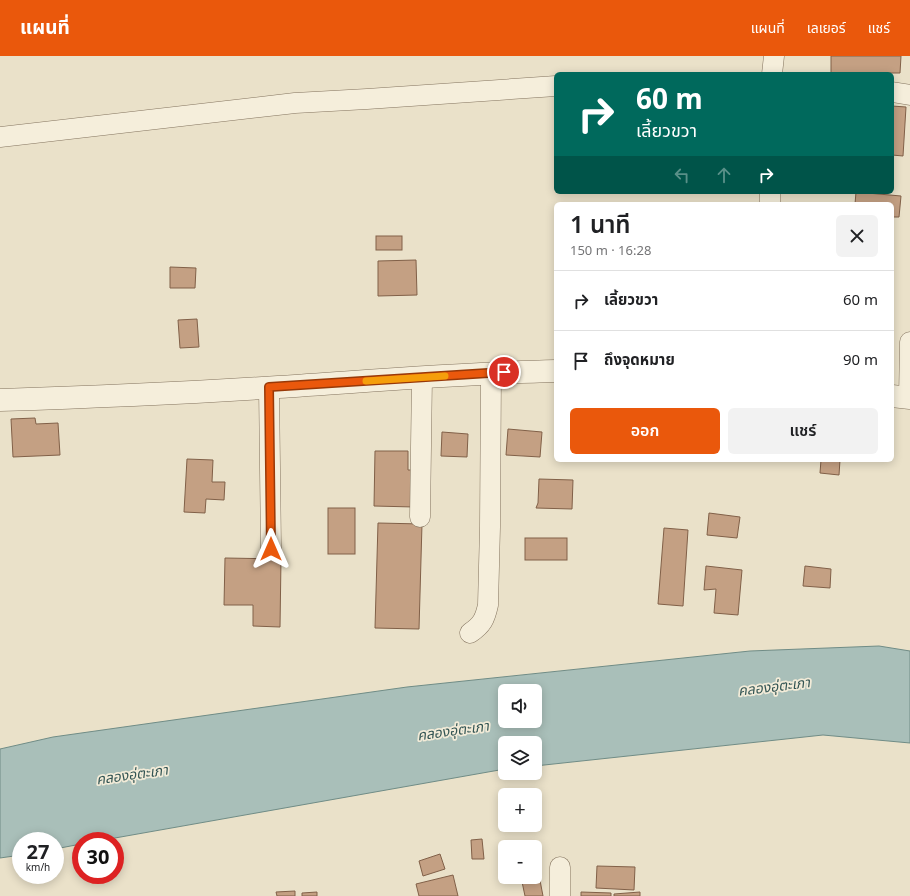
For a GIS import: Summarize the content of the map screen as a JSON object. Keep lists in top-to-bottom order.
{
  "water": ["คลองอุ่ตะเภา"],
  "page": {
    "header": "แผนที่",
    "nav": ["แผนที่", "เลเยอร์", "แชร์"],
    "turn": ["60 m", "เลี้ยวขวา"],
    "heading": ["1 นาที", "150 m · 16:28"],
    "list": [
      {
        "name": "เลี้ยวขวา",
        "value": "60 m"
      },
      {
        "name": "ถึงจุดหมาย",
        "value": "90 m"
      }
    ],
    "buttons": ["ออก", "แชร์"],
    "map_buttons": ["+", "−"],
    "speed": "27 km/h",
    "limit": "30"
  }
}
